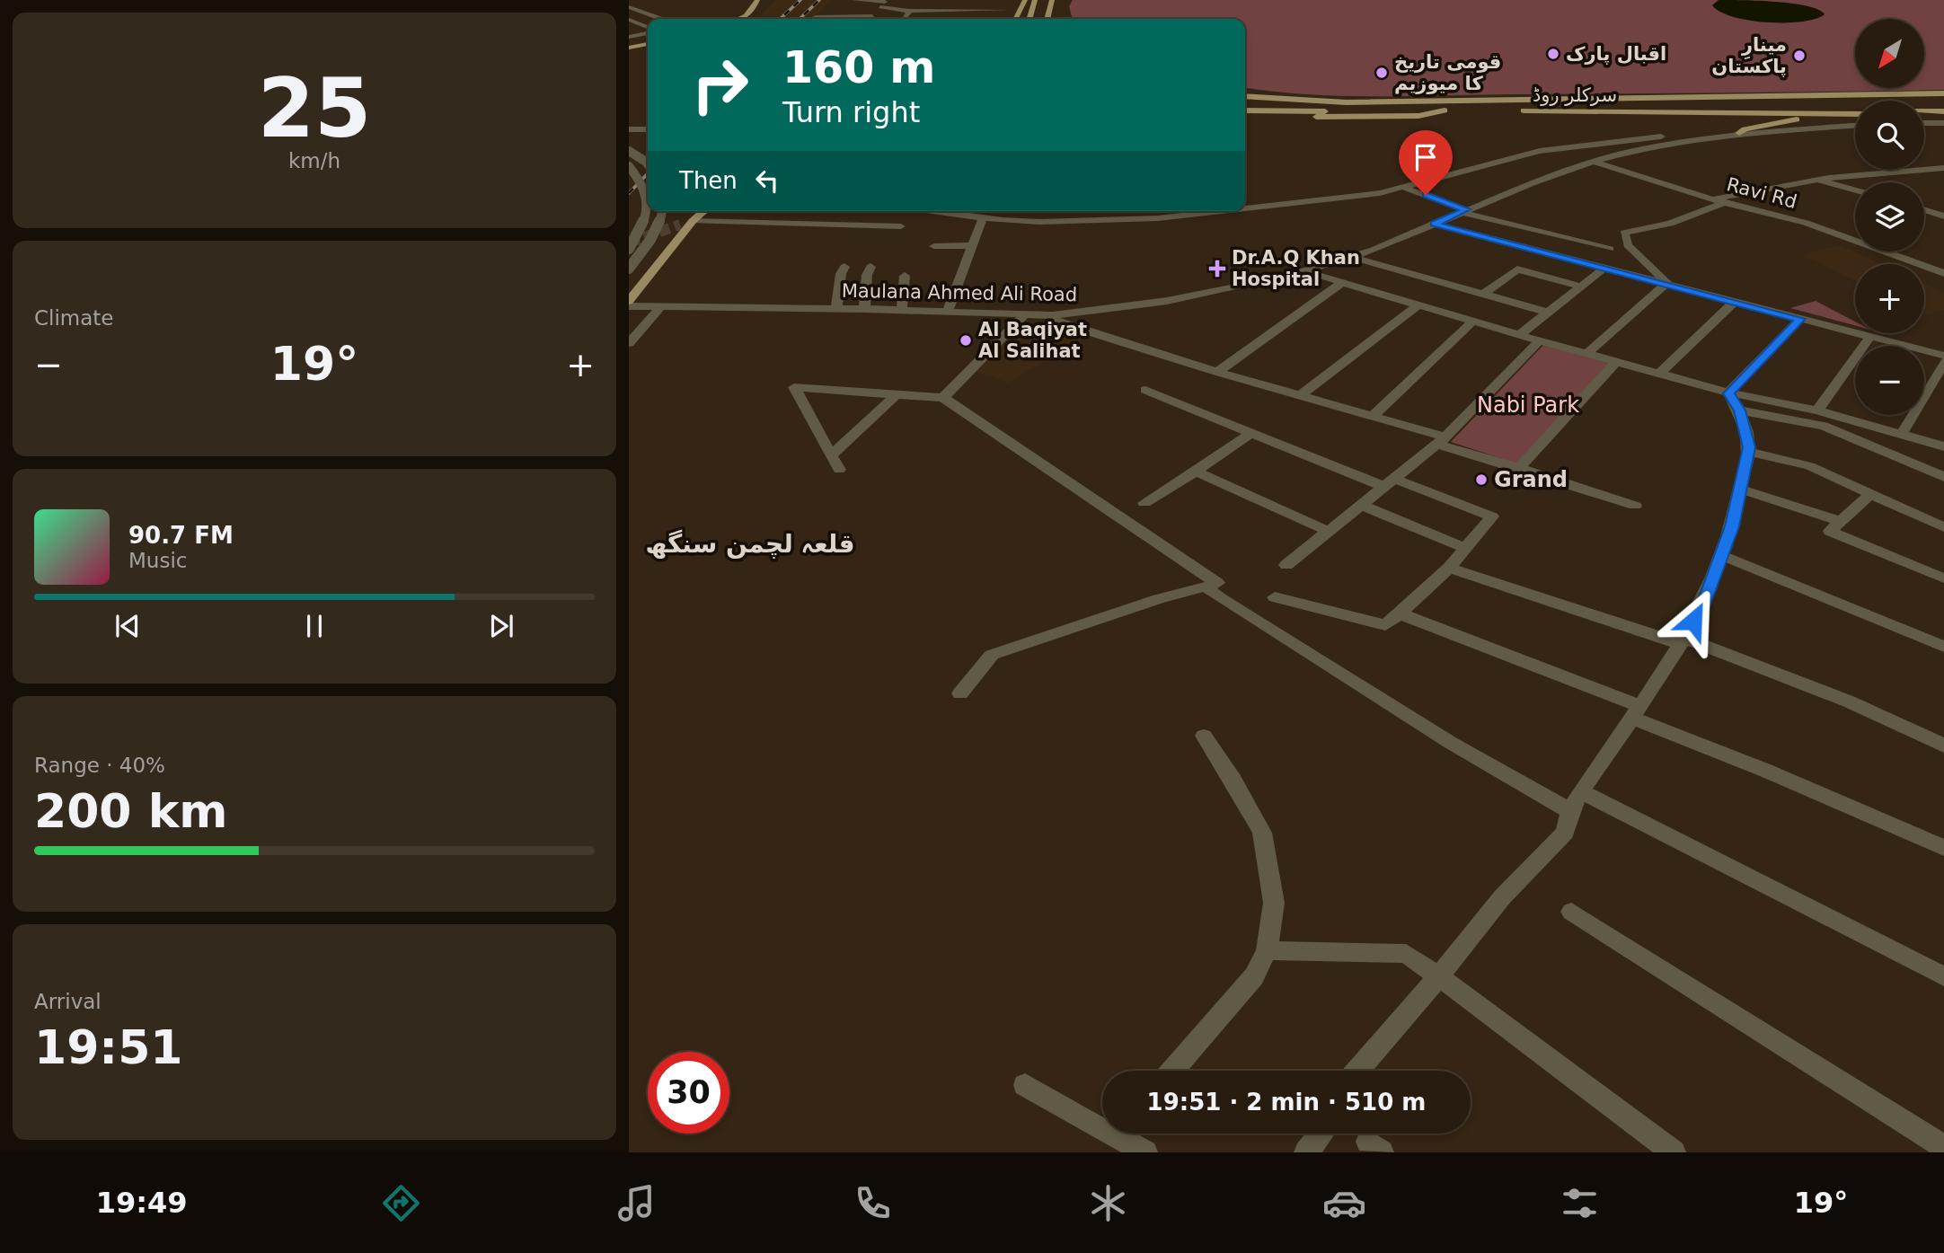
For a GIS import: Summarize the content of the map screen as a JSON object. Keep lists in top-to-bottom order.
{
  "streets": {
    "main road": ["سرکلر روڈ"],
    "street": ["Ravi Rd", "Maulana Ahmed Ali Road"]
  },
  "districts": ["قلعہ لچمن سنگھ"],
  "parks": ["Nabi Park"],
  "places": {
    "other": [
      "اقبال پارک",
      "مینارِ پاکستان",
      "قومی تاریخ کا میوزیم",
      "Al Baqiyat Al Salihat",
      "Grand"
    ],
    "health": ["Dr.A.Q Khan Hospital"]
  },
  "north": "bottom left",
  "page": {
    "tile": [
      ["25", "km/h"],
      "Climate",
      ["Range · 40%", "200 km"],
      ["Arrival", "19:51"]
    ],
    "map_buttons": ["+", "−"],
    "turn": ["160 m", "Turn right"],
    "then": "Then",
    "heat": ["−", "19°", "+"],
    "song": ["90.7 FM", "Music"],
    "limit": "30",
    "trip": "19:51 · 2 min · 510 m",
    "tabs": ["19:49", "19°"]
  }
}
